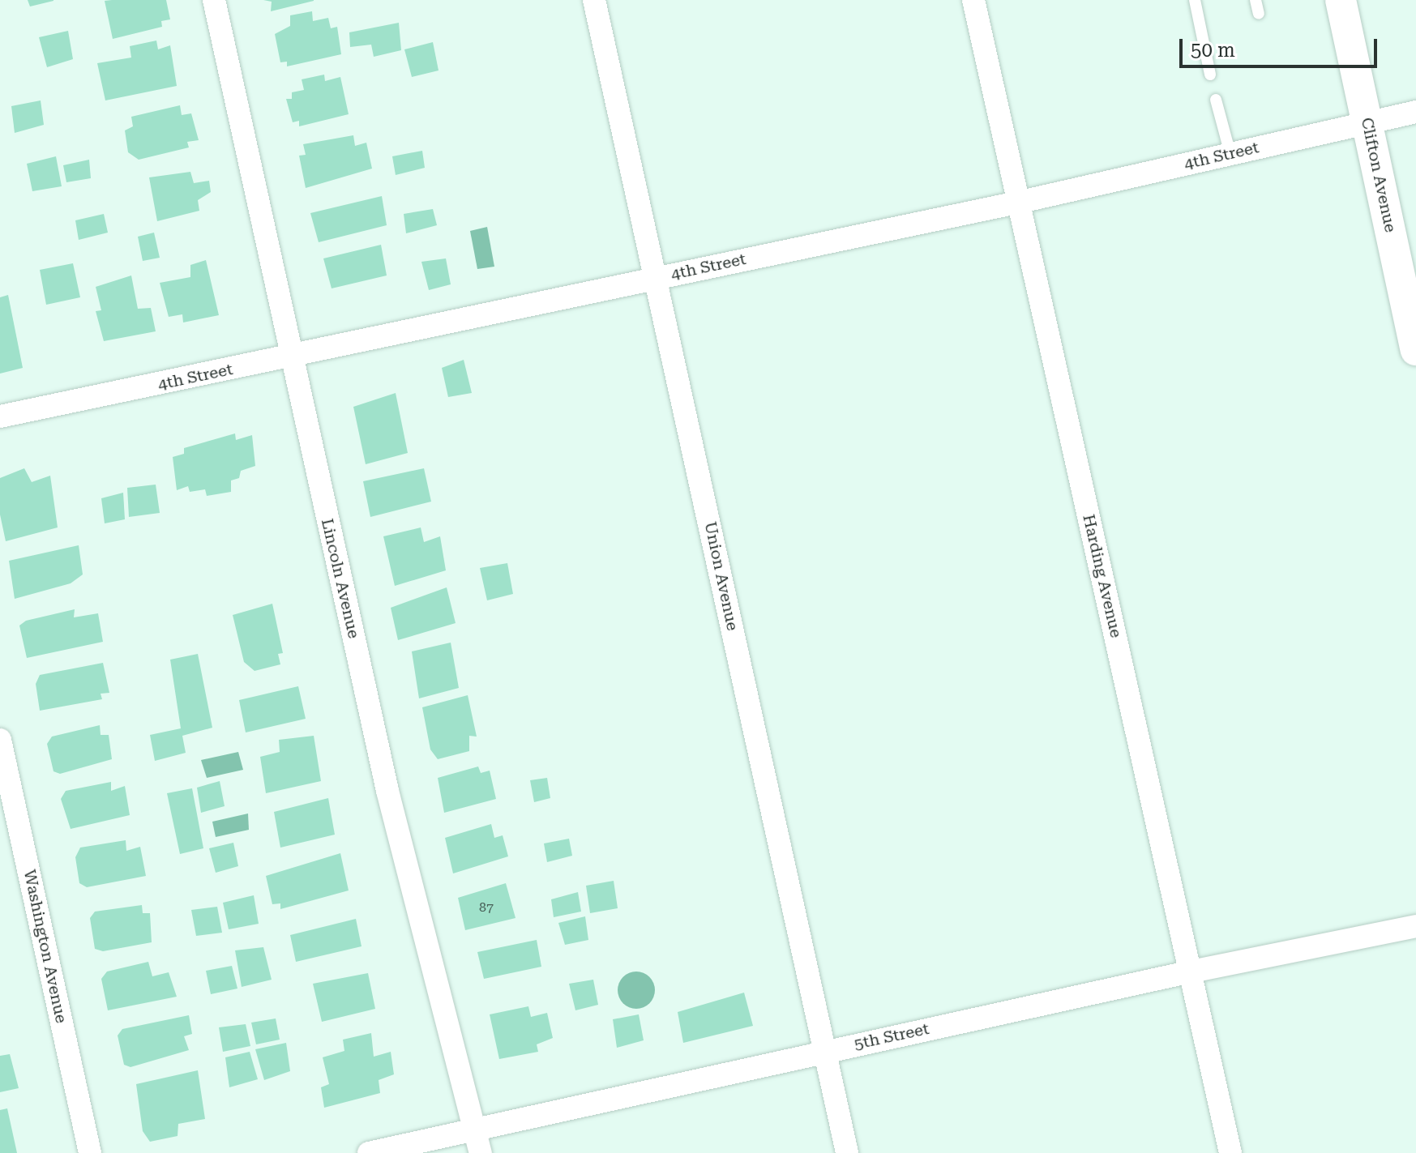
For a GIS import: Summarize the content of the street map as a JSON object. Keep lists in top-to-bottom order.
{
  "streets": {
    "main road": ["Clifton Avenue"],
    "street": [
      "4th Street",
      "Union Avenue",
      "Harding Avenue",
      "Lincoln Avenue",
      "Washington Avenue",
      "5th Street"
    ]
  },
  "crossings": [
    ["4th Street", "Clifton Avenue"],
    ["4th Street", "Union Avenue"],
    ["4th Street", "Harding Avenue"],
    ["4th Street", "Lincoln Avenue"],
    ["Union Avenue", "5th Street"],
    ["Harding Avenue", "5th Street"],
    ["Lincoln Avenue", "5th Street"]
  ],
  "house_numbers": ["87"],
  "scale_bar": "50 m"
}
